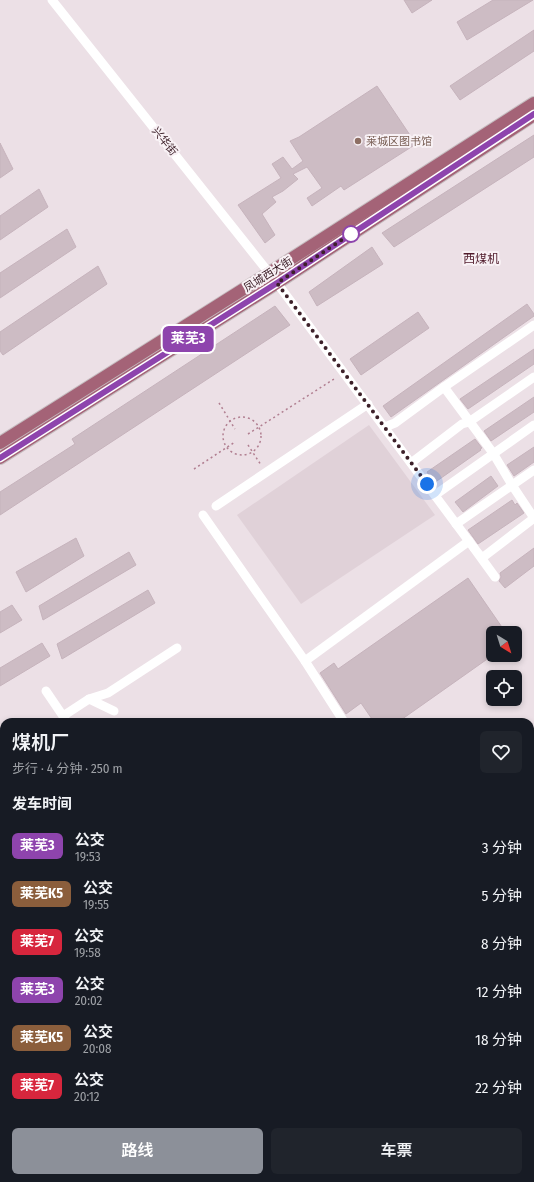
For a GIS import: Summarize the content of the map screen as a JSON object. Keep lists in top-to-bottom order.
{
  "streets": {
    "main road": ["凤城西大街"],
    "street": ["兴华街"]
  },
  "crossings": [
    ["兴华街", "凤城西大街"]
  ],
  "districts": ["西煤机"],
  "places": ["莱城区图书馆"],
  "lines": ["bus line 莱芜3"],
  "north": "bottom right",
  "page": {
    "on_map": "莱芜3",
    "heading": [
      ["煤机厂", "步行 · 4 分钟 · 250 m"],
      "发车时间"
    ],
    "list": [
      {
        "mark": "莱芜3",
        "name": "公交",
        "note": "19:53",
        "value": "3 分钟"
      },
      {
        "mark": "莱芜K5",
        "name": "公交",
        "note": "19:55",
        "value": "5 分钟"
      },
      {
        "mark": "莱芜7",
        "name": "公交",
        "note": "19:58",
        "value": "8 分钟"
      },
      {
        "mark": "莱芜3",
        "name": "公交",
        "note": "20:02",
        "value": "12 分钟"
      },
      {
        "mark": "莱芜K5",
        "name": "公交",
        "note": "20:08",
        "value": "18 分钟"
      },
      {
        "mark": "莱芜7",
        "name": "公交",
        "note": "20:12",
        "value": "22 分钟"
      }
    ],
    "buttons": ["路线", "车票"]
  }
}
